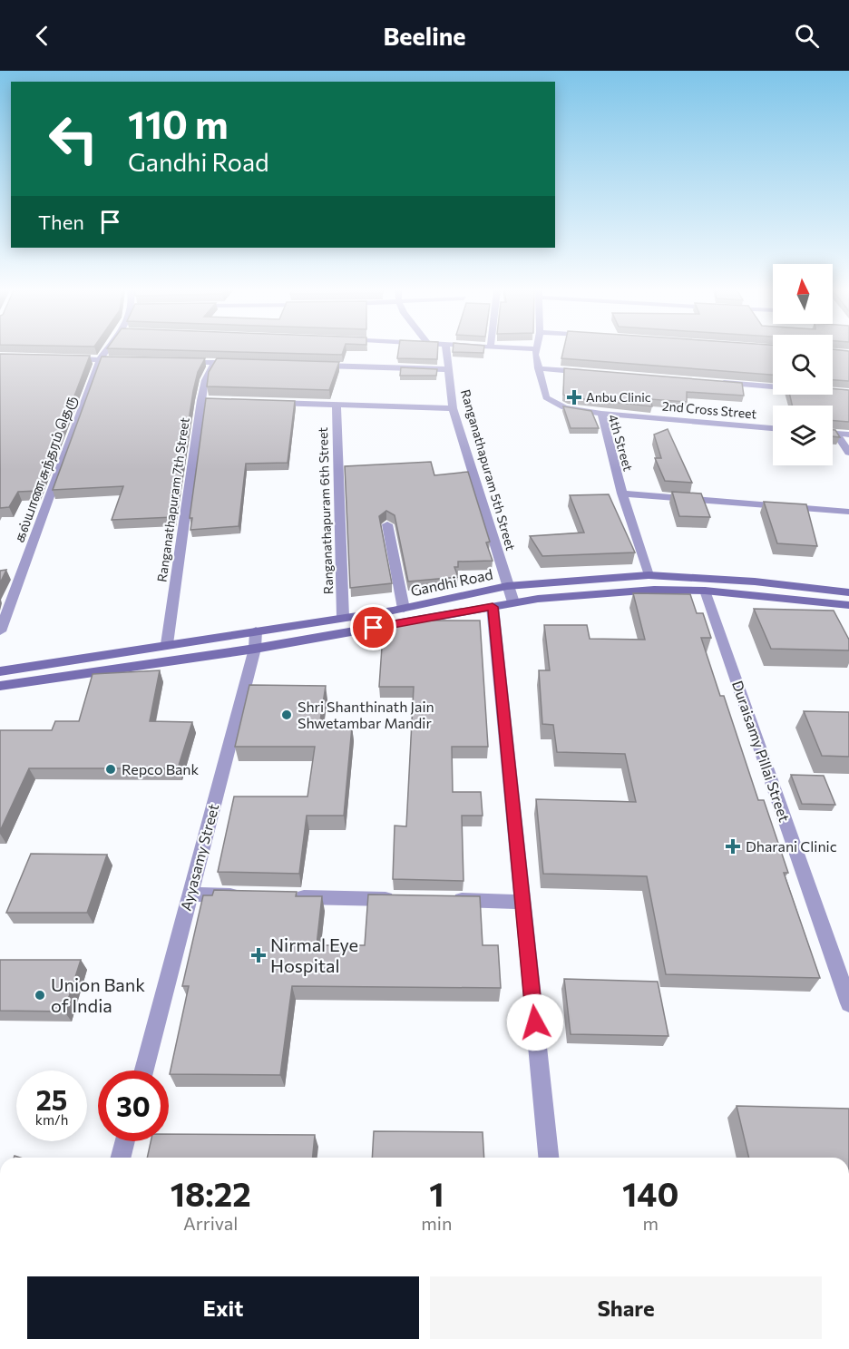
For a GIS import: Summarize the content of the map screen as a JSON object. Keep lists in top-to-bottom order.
{
  "streets": {
    "main road": ["Gandhi Road"],
    "street": [
      "2nd Cross Street",
      "4th Street",
      "கல்யாண சுந்தரம் தெரு",
      "Ranganathapuram 5th Street",
      "Ranganathapuram 7th Street",
      "Ranganathapuram 6th Street",
      "Duraisamy Pillai Street",
      "Ayyasamy Street"
    ]
  },
  "crossings": [
    ["2nd Cross Street", "4th Street"],
    ["4th Street", "Gandhi Road"],
    ["Ranganathapuram 5th Street", "Gandhi Road"],
    ["Ranganathapuram 7th Street", "Gandhi Road"],
    ["Ranganathapuram 6th Street", "Gandhi Road"],
    ["Gandhi Road", "Duraisamy Pillai Street"],
    ["Gandhi Road", "Ayyasamy Street"]
  ],
  "places": {
    "health": ["Anbu Clinic", "Dharani Clinic", "Nirmal Eye Hospital"],
    "other": ["Shri Shanthinath Jain Shwetambar Mandir", "Repco Bank", "Union Bank of India"]
  },
  "north": "top",
  "page": {
    "header": "Beeline",
    "turn": ["110 m", "Gandhi Road"],
    "then": "Then",
    "speed": "25 km/h",
    "limit": "30",
    "eta": [
      "18:22",
      "Arrival",
      "1",
      "min",
      "140",
      "m"
    ],
    "buttons": ["Exit", "Share"]
  }
}
